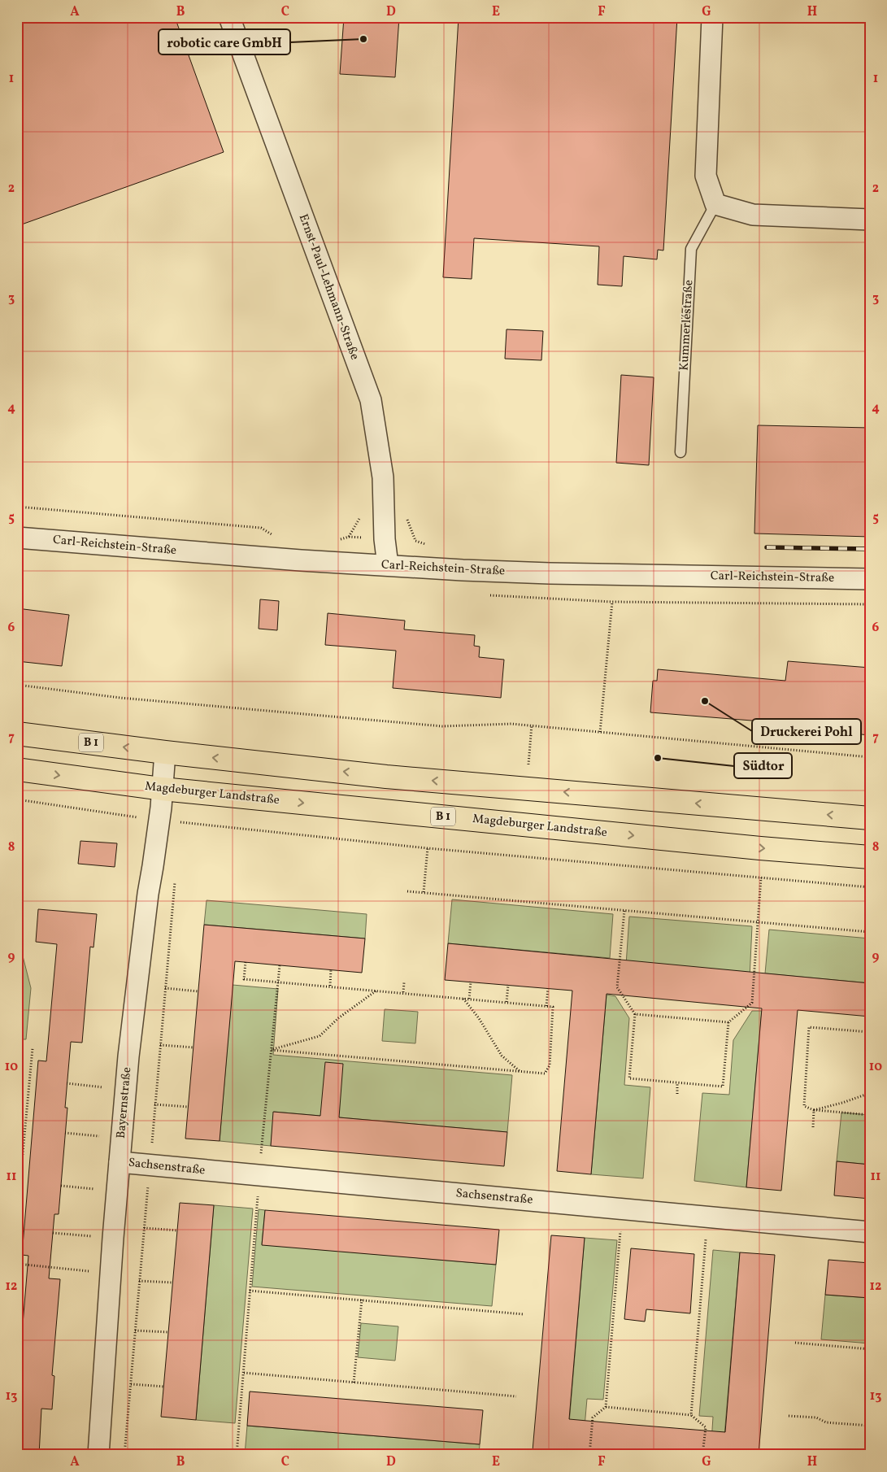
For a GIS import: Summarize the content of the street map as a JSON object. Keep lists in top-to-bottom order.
{
  "streets": {
    "main road": ["B 1", "Magdeburger Landstraße"],
    "street": [
      "Ernst-Paul-Lehmann-Straße",
      "Carl-Reichstein-Straße",
      "Bayernstraße",
      "Sachsenstraße"
    ],
    "lane": ["Kummerléstraße"]
  },
  "crossings": [
    ["Ernst-Paul-Lehmann-Straße", "Carl-Reichstein-Straße"],
    ["B 1", "Bayernstraße"],
    ["Magdeburger Landstraße", "Bayernstraße"],
    ["Bayernstraße", "Sachsenstraße"]
  ],
  "places": ["robotic care GmbH", "Druckerei Pohl", "Südtor"],
  "grid": {
    "columns": [
      "A",
      "B",
      "C",
      "D",
      "E",
      "F",
      "G",
      "H"
    ],
    "rows": [
      "1",
      "2",
      "3",
      "4",
      "5",
      "6",
      "7",
      "8",
      "9",
      "10",
      "11",
      "12",
      "13"
    ]
  }
}
